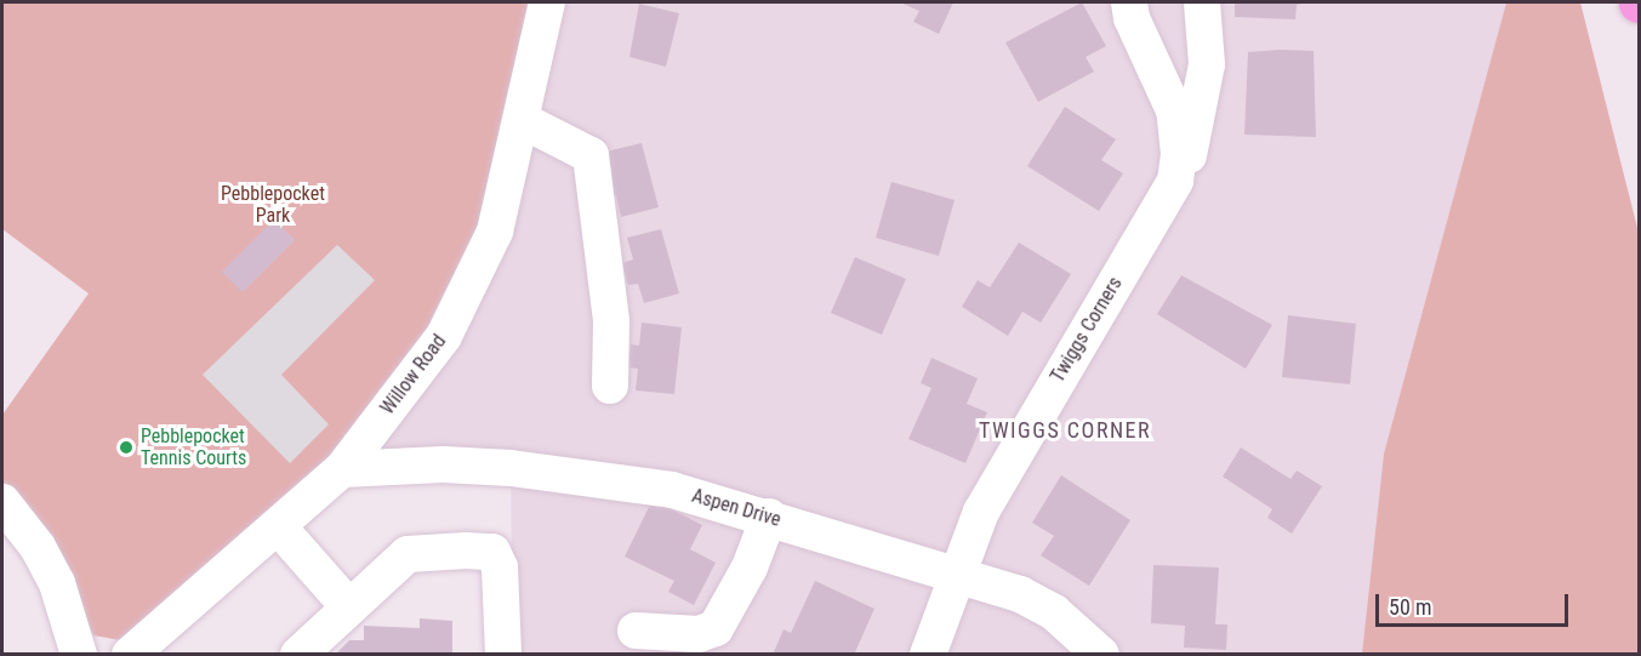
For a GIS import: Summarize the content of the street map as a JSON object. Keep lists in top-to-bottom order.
{
  "streets": {
    "street": ["Twiggs Corners", "Willow Road", "Aspen Drive"]
  },
  "crossings": [
    ["Twiggs Corners", "Aspen Drive"],
    ["Willow Road", "Aspen Drive"]
  ],
  "districts": ["TWIGGS CORNER"],
  "parks": ["Pebblepocket Park"],
  "places": ["Pebblepocket Tennis Courts"],
  "scale_bar": "50 m"
}
